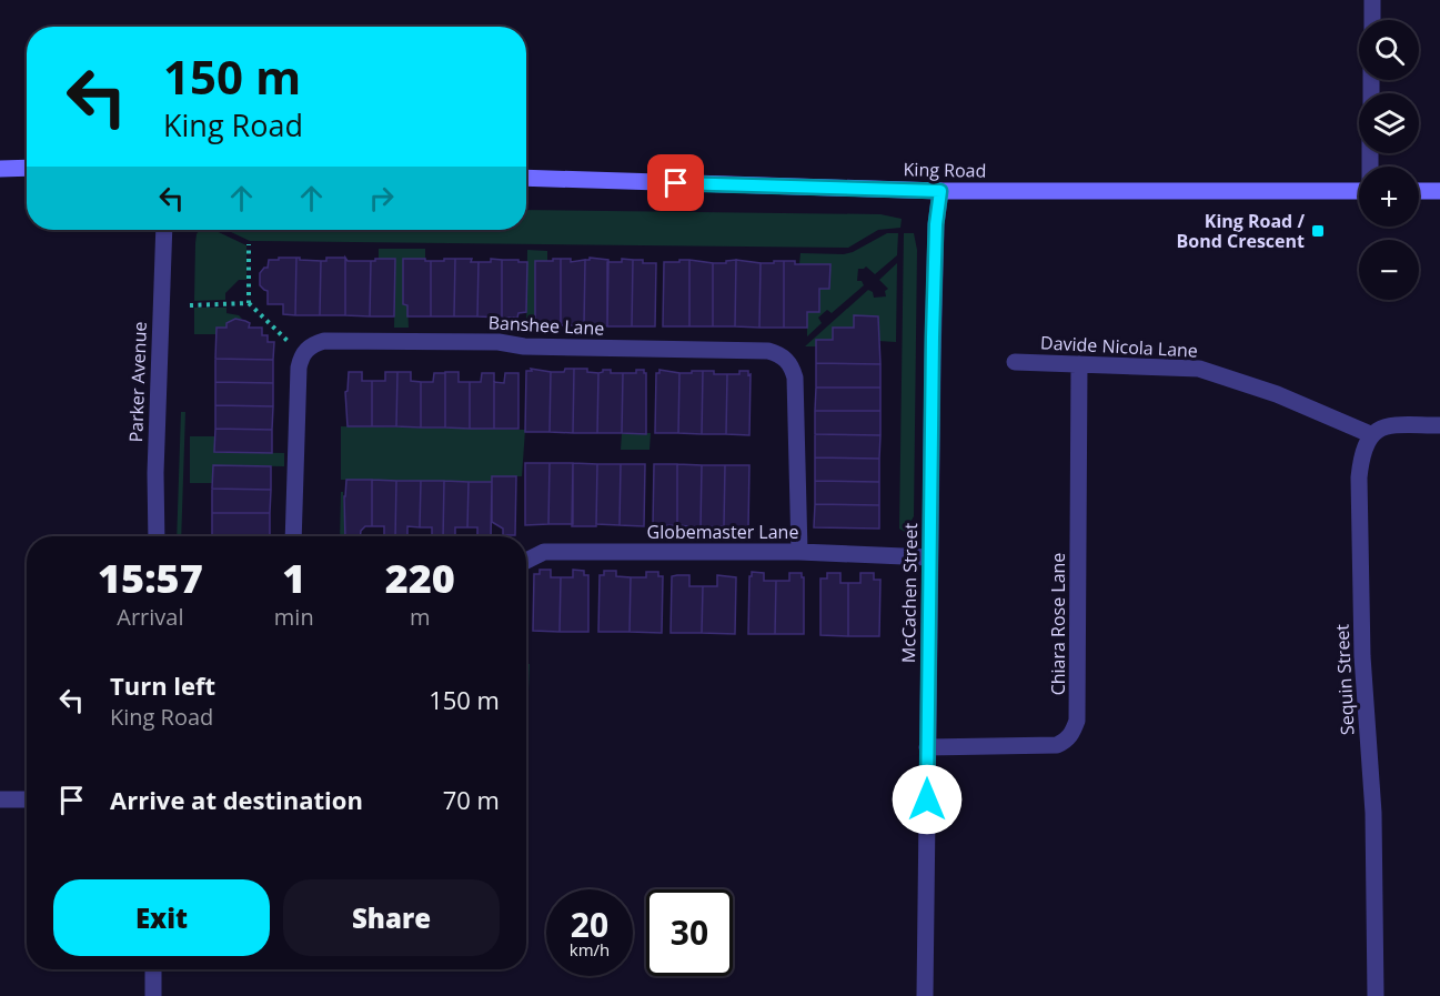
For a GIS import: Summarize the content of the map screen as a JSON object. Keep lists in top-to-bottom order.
{
  "streets": {
    "main road": ["King Road"],
    "street": [
      "Banshee Lane",
      "Davide Nicola Lane",
      "Parker Avenue",
      "Globemaster Lane",
      "McCachen Street",
      "Chiara Rose Lane",
      "Sequin Street"
    ]
  },
  "crossings": [
    ["King Road", "McCachen Street"],
    ["Banshee Lane", "Globemaster Lane"],
    ["Davide Nicola Lane", "Chiara Rose Lane"],
    ["Davide Nicola Lane", "Sequin Street"],
    ["Globemaster Lane", "McCachen Street"],
    ["McCachen Street", "Chiara Rose Lane"]
  ],
  "places": {
    "transit": ["King Road / Bond Crescent"]
  },
  "page": {
    "map_buttons": ["+", "−"],
    "turn": ["150 m", "King Road"],
    "eta": [
      "15:57",
      "Arrival",
      "1",
      "min",
      "220",
      "m"
    ],
    "list": [
      {
        "name": "Turn left",
        "note": "King Road",
        "value": "150 m"
      },
      {
        "name": "Arrive at destination",
        "value": "70 m"
      }
    ],
    "buttons": ["Exit", "Share"],
    "speed": "20 km/h",
    "limit": "30"
  }
}
